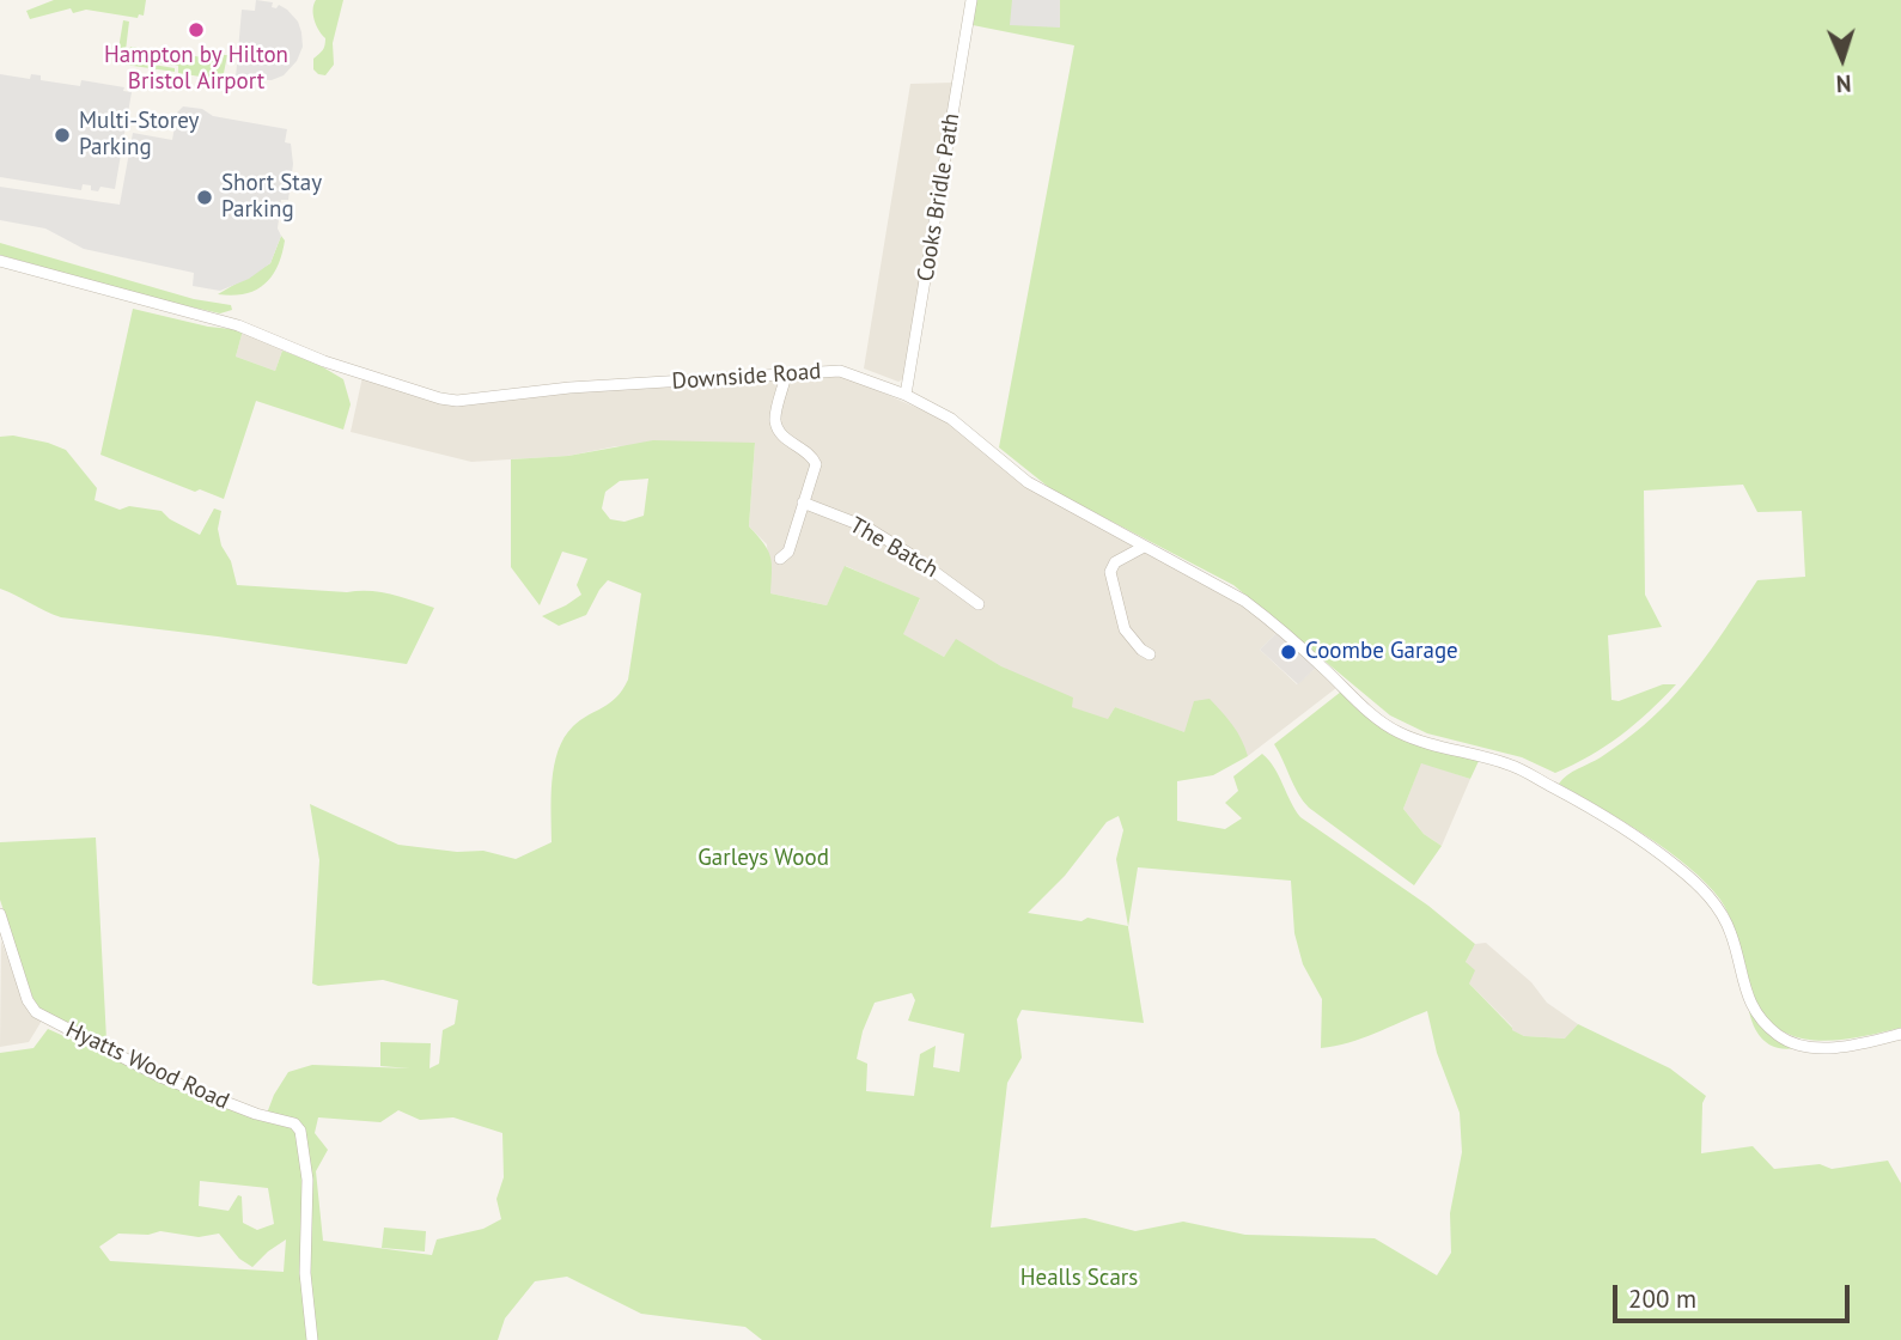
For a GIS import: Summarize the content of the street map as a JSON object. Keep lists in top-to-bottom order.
{
  "streets": {
    "street": [
      "Cooks Bridle Path",
      "Downside Road",
      "The Batch",
      "Hyatts Wood Road"
    ]
  },
  "crossings": [
    ["Cooks Bridle Path", "Downside Road"]
  ],
  "parks": ["Garleys Wood", "Healls Scars"],
  "places": [
    "Hampton by Hilton Bristol Airport",
    "Multi-Storey Parking",
    "Short Stay Parking",
    "Coombe Garage"
  ],
  "scale_bar": "200 m",
  "north": "bottom"
}
